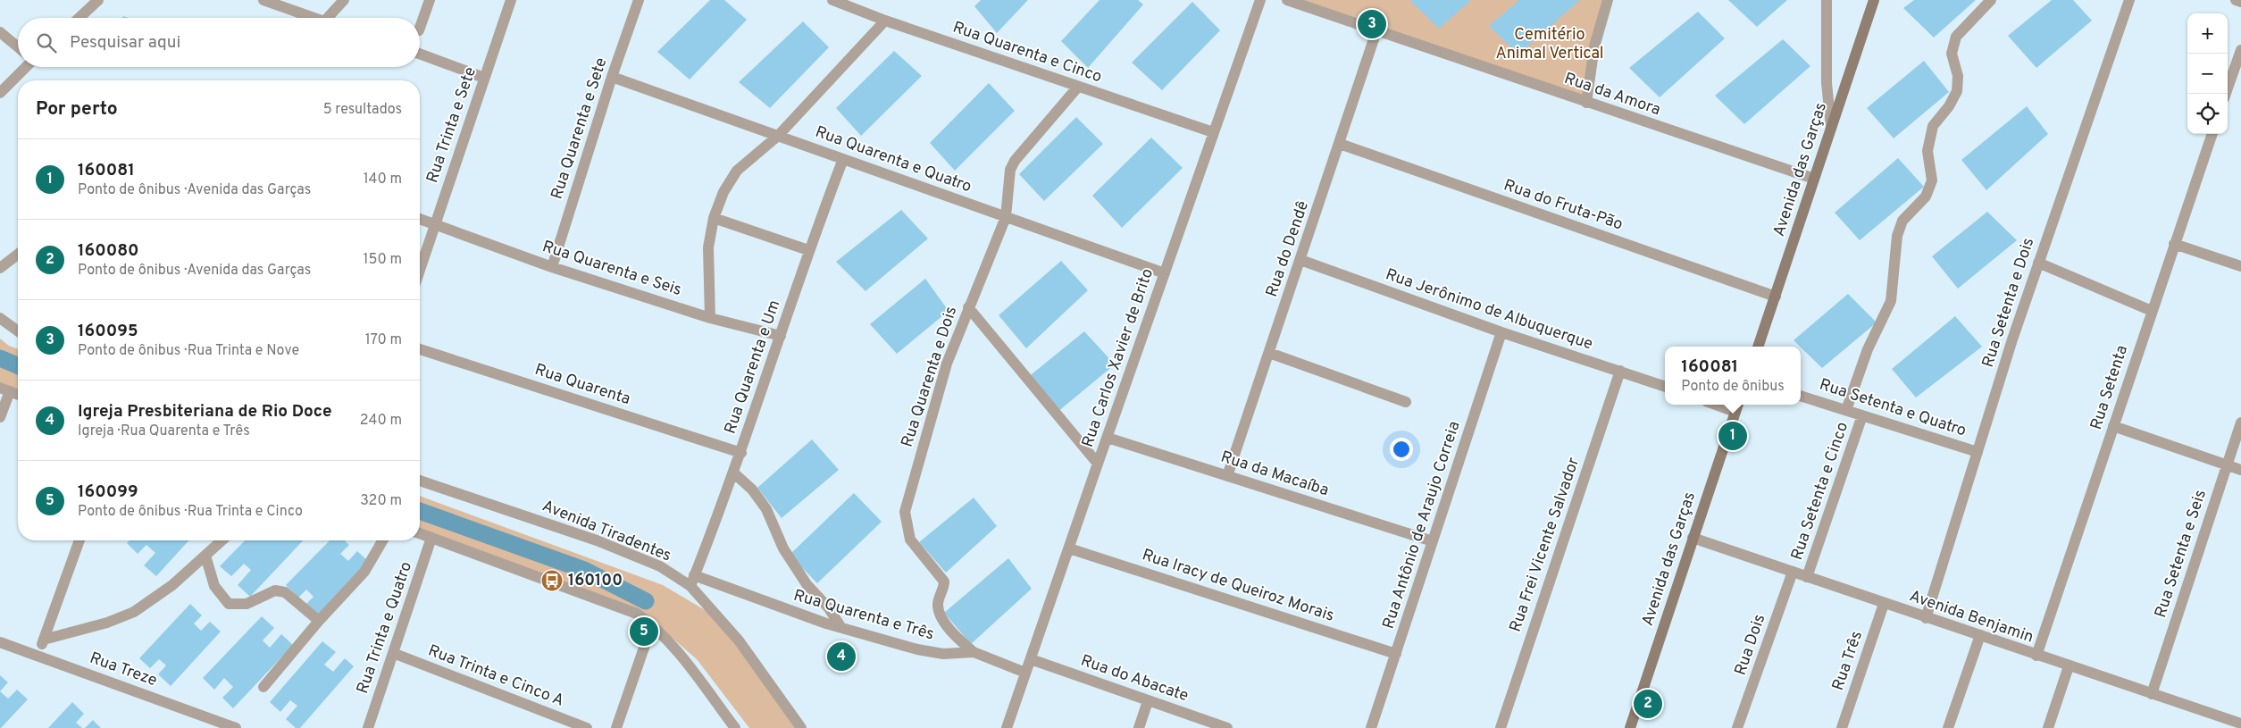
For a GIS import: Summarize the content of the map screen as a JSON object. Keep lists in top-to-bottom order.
{
  "streets": {
    "main road": ["Avenida das Garças"],
    "street": [
      "Rua Quarenta e Cinco",
      "Rua da Amora",
      "Rua Trinta e Sete",
      "Rua Quarenta e Sete",
      "Rua Quarenta e Quatro",
      "Rua do Fruta-Pão",
      "Rua do Dendê",
      "Rua Quarenta e Seis",
      "Rua Setenta e Dois",
      "Rua Jerônimo de Albuquerque",
      "Rua Carlos Xavier de Brito",
      "Rua Quarenta e Um",
      "Rua Quarenta e Dois",
      "Rua Quarenta",
      "Rua Setenta",
      "Rua Setenta e Quatro",
      "Rua da Macaíba",
      "Rua Setenta e Cinco",
      "Rua Antônio de Araujo Correia",
      "Avenida Tiradentes",
      "Rua Frei Vicente Salvador",
      "Rua Setenta e Seis",
      "Rua Iracy de Queiroz Morais",
      "Rua Quarenta e Três",
      "Avenida Benjamin",
      "Rua Trinta e Quatro",
      "Rua Dois",
      "Rua Três",
      "Rua Treze",
      "Rua Trinta e Cinco A",
      "Rua do Abacate"
    ]
  },
  "crossings": [
    ["Rua Quarenta e Cinco", "Rua Carlos Xavier de Brito"],
    ["Rua Quarenta e Cinco", "Rua Quarenta e Dois"],
    ["Rua da Amora", "Avenida das Garças"],
    ["Rua da Amora", "Rua do Dendê"],
    ["Rua Trinta e Sete", "Rua Quarenta e Seis"],
    ["Rua Quarenta e Sete", "Rua Quarenta e Quatro"],
    ["Rua Quarenta e Sete", "Rua Quarenta e Seis"],
    ["Rua Quarenta e Quatro", "Rua Carlos Xavier de Brito"],
    ["Rua Quarenta e Quatro", "Rua Quarenta e Um"],
    ["Rua Quarenta e Quatro", "Rua Quarenta e Dois"],
    ["Avenida das Garças", "Rua do Fruta-Pão"],
    ["Avenida das Garças", "Avenida Benjamin"],
    ["Rua do Fruta-Pão", "Rua do Dendê"],
    ["Rua do Dendê", "Rua Jerônimo de Albuquerque"],
    ["Rua do Dendê", "Rua da Macaíba"],
    ["Rua Quarenta e Seis", "Rua Quarenta e Um"],
    ["Rua Setenta e Dois", "Rua Setenta e Quatro"],
    ["Rua Setenta e Dois", "Avenida Benjamin"],
    ["Rua Jerônimo de Albuquerque", "Rua Antônio de Araujo Correia"],
    ["Rua Jerônimo de Albuquerque", "Rua Frei Vicente Salvador"],
    ["Rua Carlos Xavier de Brito", "Rua da Macaíba"],
    ["Rua Carlos Xavier de Brito", "Rua Iracy de Queiroz Morais"],
    ["Rua Carlos Xavier de Brito", "Rua Quarenta e Três"],
    ["Rua Carlos Xavier de Brito", "Rua do Abacate"],
    ["Rua Quarenta e Um", "Rua Quarenta"],
    ["Rua Quarenta e Um", "Avenida Tiradentes"],
    ["Rua Quarenta e Um", "Rua Quarenta e Três"],
    ["Rua Quarenta e Dois", "Rua Quarenta e Três"],
    ["Rua Setenta", "Avenida Benjamin"],
    ["Rua Setenta e Quatro", "Rua Setenta e Cinco"],
    ["Rua da Macaíba", "Rua Antônio de Araujo Correia"],
    ["Rua Setenta e Cinco", "Avenida Benjamin"],
    ["Rua Antônio de Araujo Correia", "Rua Iracy de Queiroz Morais"],
    ["Avenida Tiradentes", "Rua Quarenta e Três"],
    ["Rua Setenta e Seis", "Avenida Benjamin"],
    ["Avenida Benjamin", "Rua Dois"],
    ["Avenida Benjamin", "Rua Três"],
    ["Rua Trinta e Quatro", "Rua Trinta e Cinco A"]
  ],
  "parks": ["Cemitério Animal Vertical"],
  "places": {
    "bus stop": ["160100"]
  },
  "page": {
    "pins": [
      "3",
      "1",
      "5",
      "4",
      "2"
    ],
    "map_buttons": ["+", "−"],
    "search": "Pesquisar aqui",
    "heading": ["Por perto", "5 resultados"],
    "list": [
      {
        "mark": "1",
        "name": "160081",
        "note": "Ponto de ônibus · Avenida das Garças",
        "value": "140 m"
      },
      {
        "mark": "2",
        "name": "160080",
        "note": "Ponto de ônibus · Avenida das Garças",
        "value": "150 m"
      },
      {
        "mark": "3",
        "name": "160095",
        "note": "Ponto de ônibus · Rua Trinta e Nove",
        "value": "170 m"
      },
      {
        "mark": "4",
        "name": "Igreja Presbiteriana de Rio Doce",
        "note": "Igreja · Rua Quarenta e Três",
        "value": "240 m"
      },
      {
        "mark": "5",
        "name": "160099",
        "note": "Ponto de ônibus · Rua Trinta e Cinco",
        "value": "320 m"
      }
    ],
    "popup": ["160081", "Ponto de ônibus"]
  }
}
